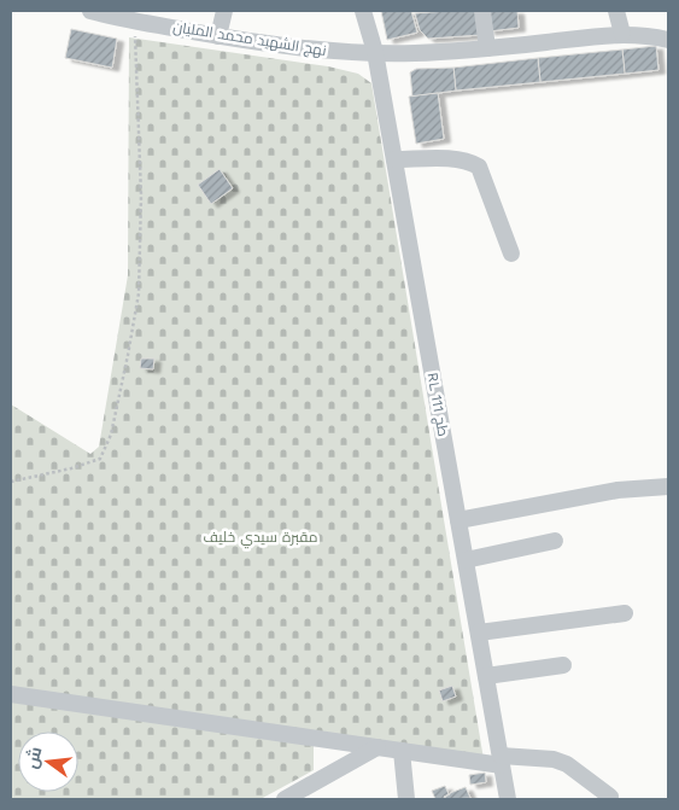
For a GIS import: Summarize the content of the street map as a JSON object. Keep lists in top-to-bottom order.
{
  "streets": {
    "street": ["نهج الشهيد محمد المليان", "RL طج 111"]
  },
  "crossings": [
    ["نهج الشهيد محمد المليان", "RL طج 111"]
  ],
  "parks": ["مقبرة سيدي خليف"],
  "north": "left"
}
